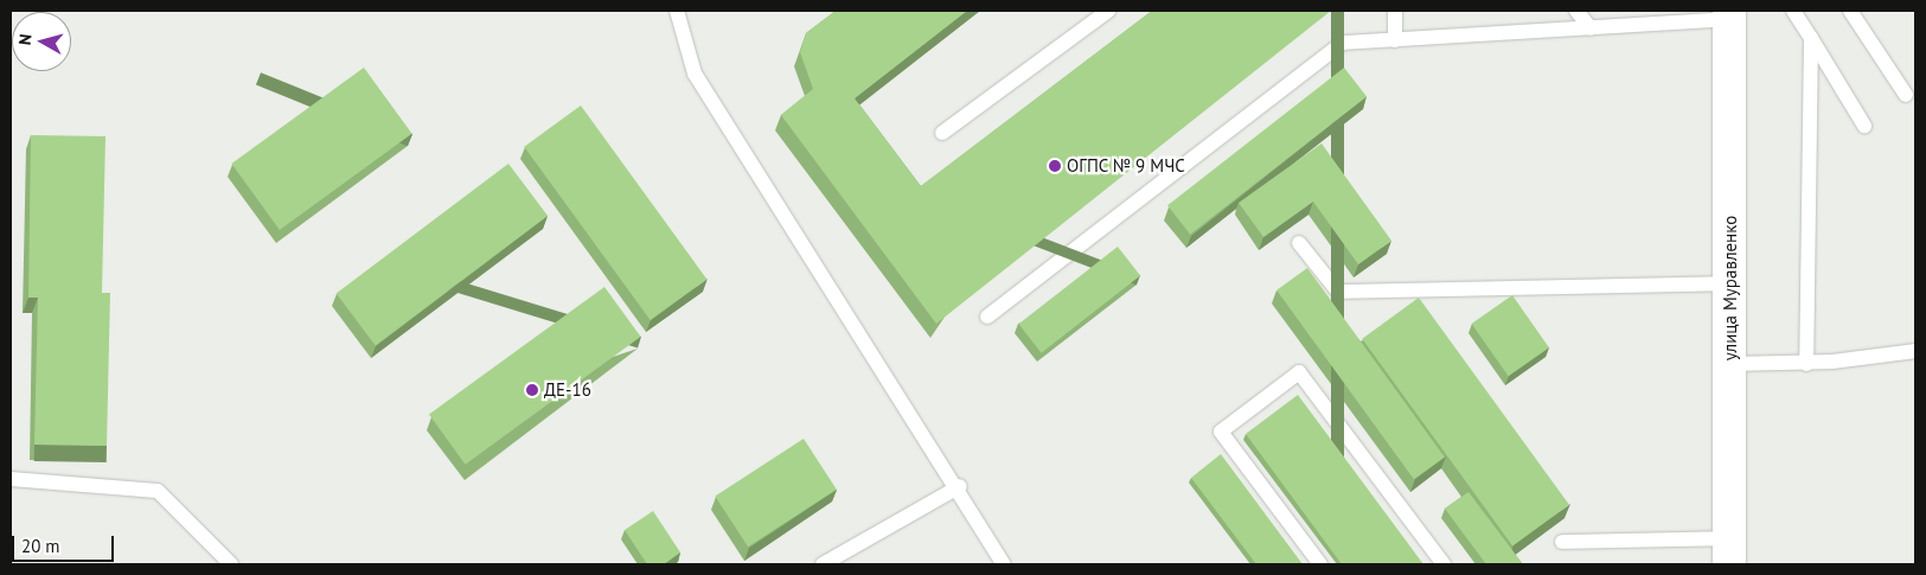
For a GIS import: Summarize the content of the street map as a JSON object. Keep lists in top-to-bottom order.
{
  "streets": {
    "main road": ["улица Муравленко"]
  },
  "places": ["ОГПС № 9 МЧС", "ДЕ-16"],
  "scale_bar": "20 m",
  "north": "left"
}
